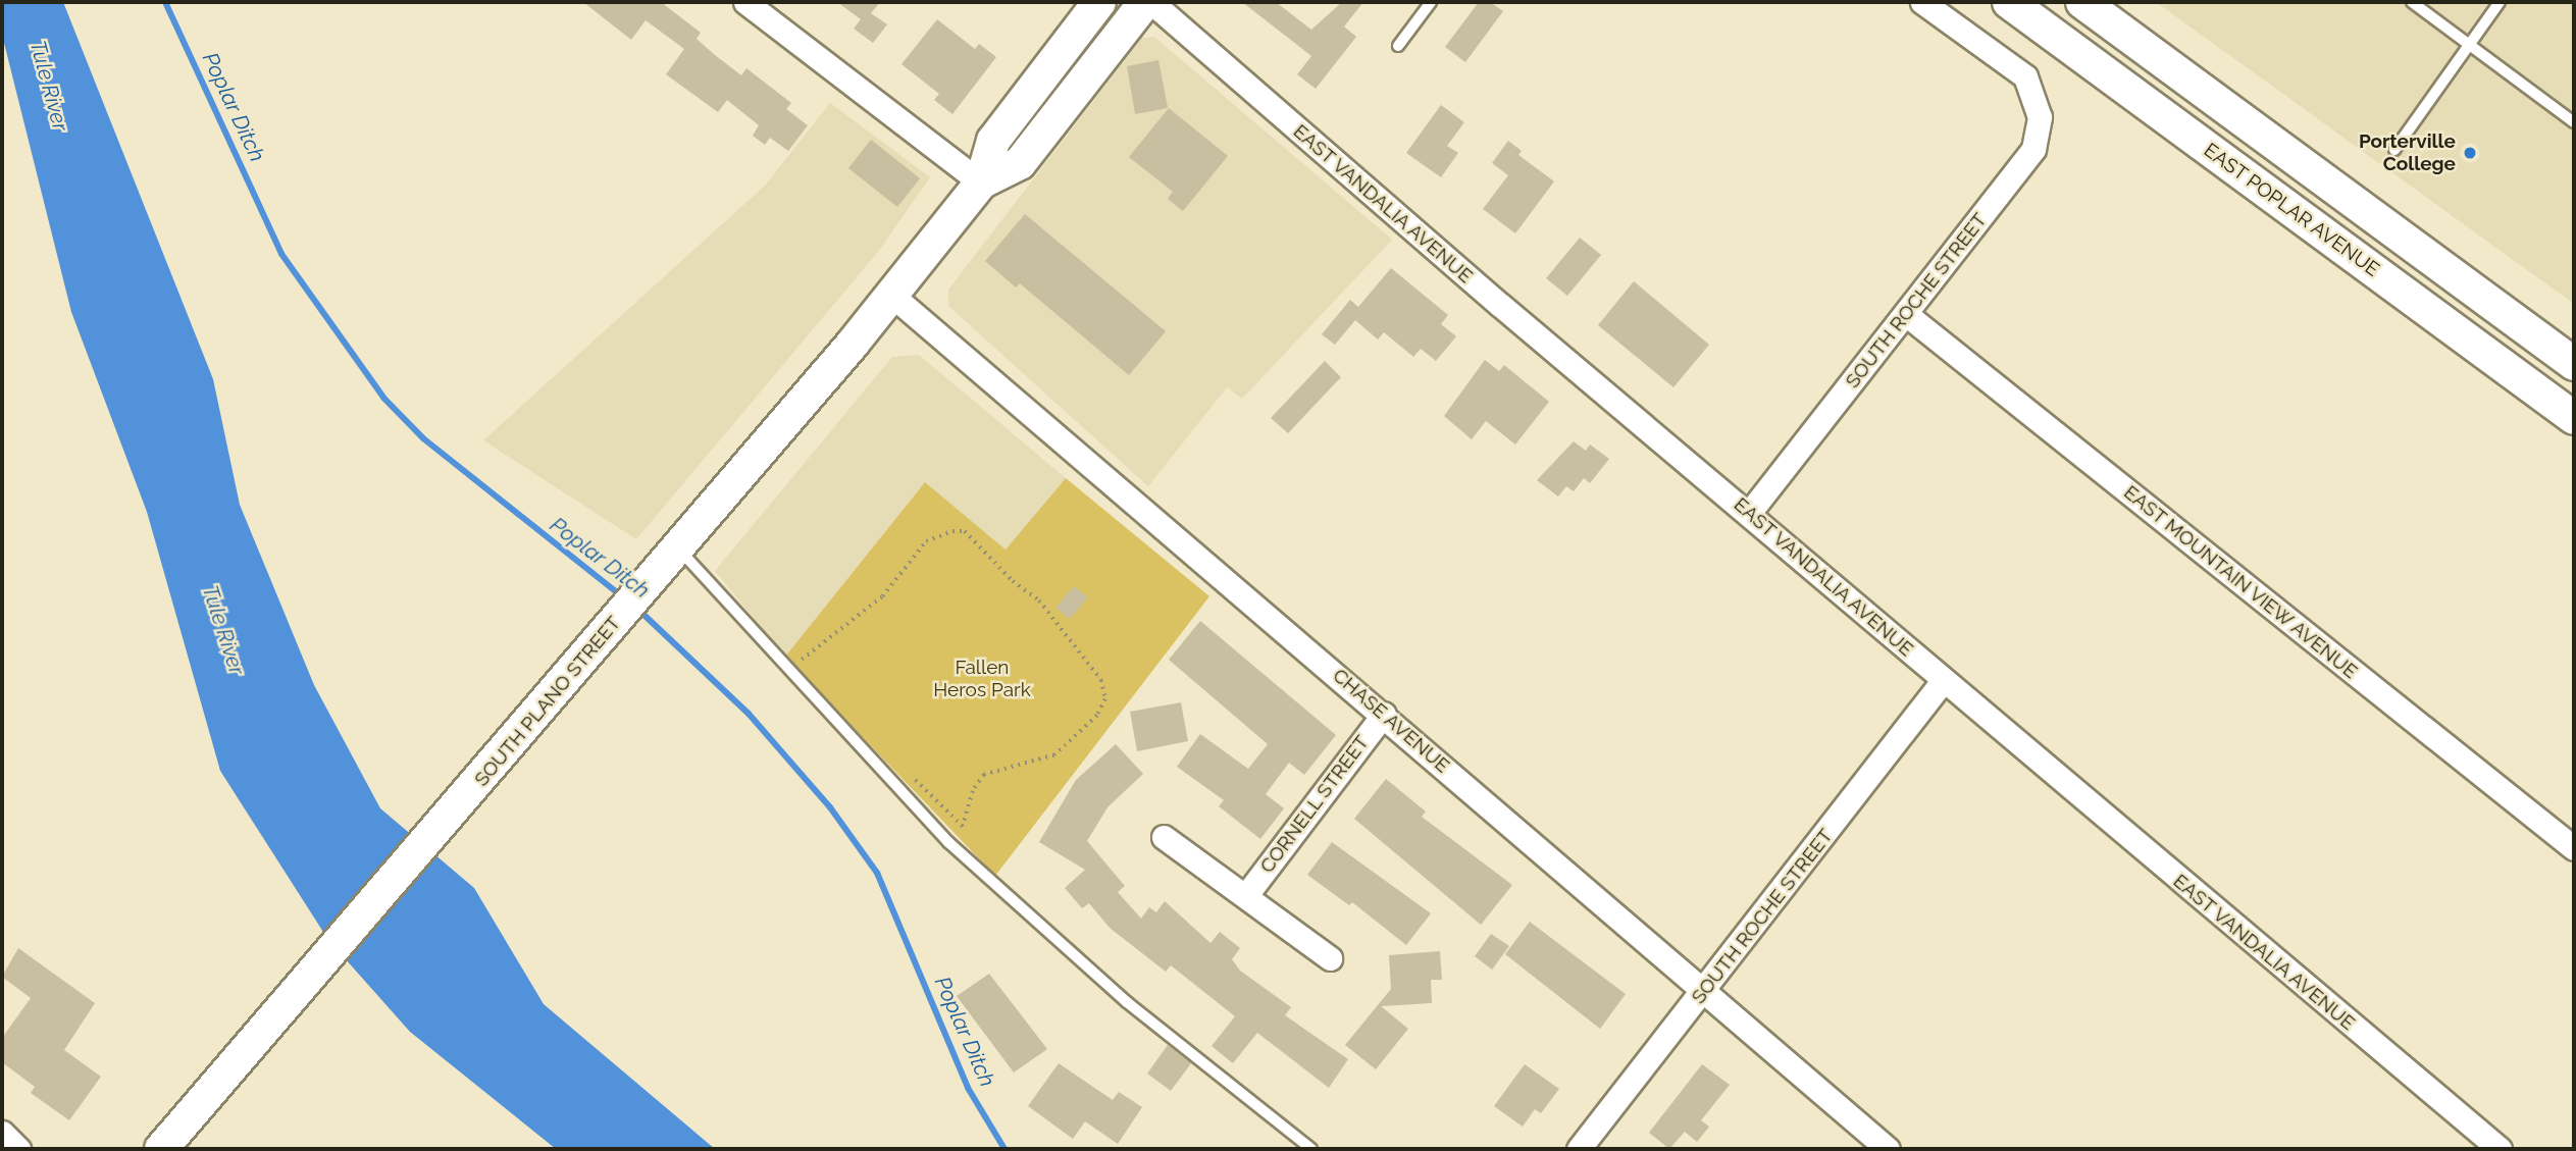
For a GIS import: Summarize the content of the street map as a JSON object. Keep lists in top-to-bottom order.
{
  "streets": {
    "main road": ["EAST POPLAR AVENUE", "SOUTH PLANO STREET"],
    "street": [
      "EAST VANDALIA AVENUE",
      "SOUTH ROCHE STREET",
      "EAST MOUNTAIN VIEW AVENUE",
      "CHASE AVENUE",
      "CORNELL STREET"
    ]
  },
  "crossings": [
    ["EAST VANDALIA AVENUE", "SOUTH ROCHE STREET"],
    ["SOUTH ROCHE STREET", "EAST MOUNTAIN VIEW AVENUE"],
    ["SOUTH ROCHE STREET", "CHASE AVENUE"],
    ["SOUTH PLANO STREET", "CHASE AVENUE"],
    ["CHASE AVENUE", "CORNELL STREET"]
  ],
  "water": ["Tule River", "Poplar Ditch"],
  "parks": ["Fallen Heros Park"],
  "places": ["Porterville College"]
}
